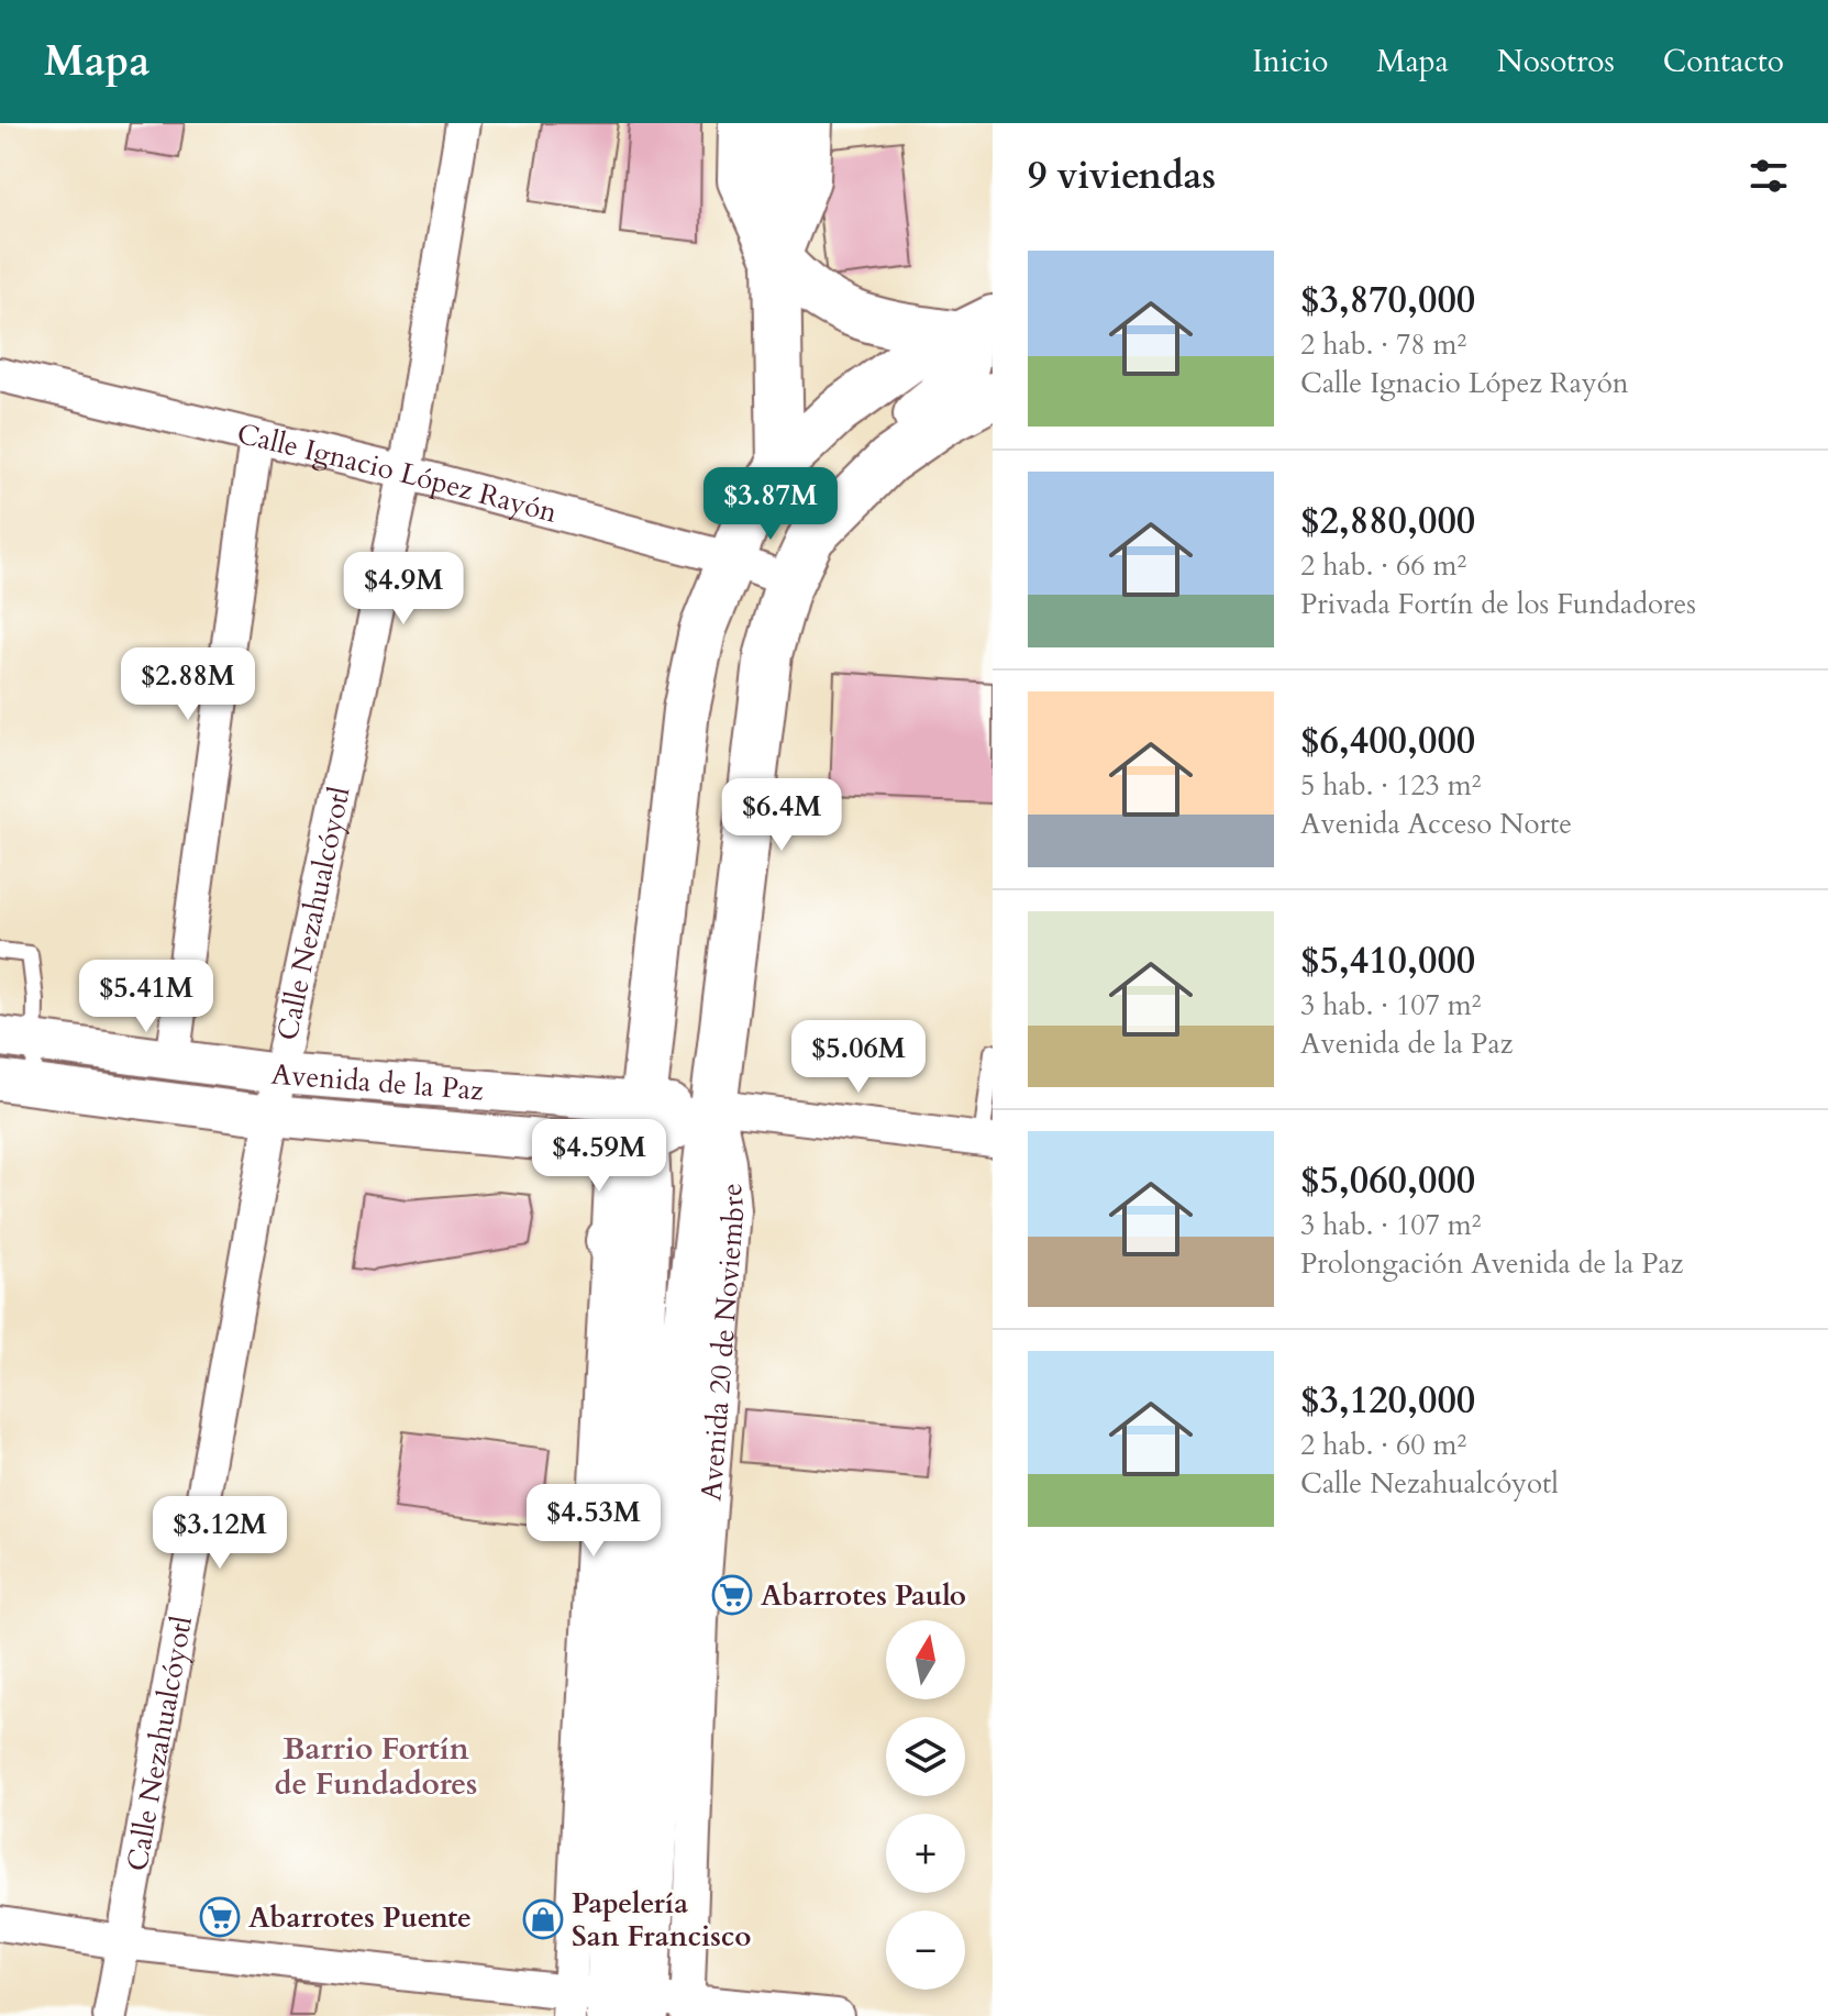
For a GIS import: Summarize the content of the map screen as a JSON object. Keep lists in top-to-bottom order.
{
  "streets": {
    "main road": ["Avenida 20 de Noviembre"],
    "street": ["Calle Ignacio López Rayón", "Calle Nezahualcóyotl", "Avenida de la Paz"]
  },
  "crossings": [
    ["Calle Ignacio López Rayón", "Calle Nezahualcóyotl"],
    ["Calle Nezahualcóyotl", "Avenida de la Paz"],
    ["Avenida de la Paz", "Avenida 20 de Noviembre"]
  ],
  "districts": ["Barrio Fortín de Fundadores"],
  "places": {
    "supermarket": ["Abarrotes Paulo", "Abarrotes Puente"],
    "shop": ["Papelería San Francisco"]
  },
  "north": "top",
  "page": {
    "header": "Mapa",
    "nav": [
      "Inicio",
      "Mapa",
      "Nosotros",
      "Contacto"
    ],
    "heading": "9 viviendas",
    "list": [
      {
        "name": "$3,870,000",
        "note": "2 hab. · 78 m² · Calle Ignacio López Rayón"
      },
      {
        "name": "$2,880,000",
        "note": "2 hab. · 66 m² · Privada Fortín de los Fundadores"
      },
      {
        "name": "$6,400,000",
        "note": "5 hab. · 123 m² · Avenida Acceso Norte"
      },
      {
        "name": "$5,410,000",
        "note": "3 hab. · 107 m² · Avenida de la Paz"
      },
      {
        "name": "$5,060,000",
        "note": "3 hab. · 107 m² · Prolongación Avenida de la Paz"
      },
      {
        "name": "$3,120,000",
        "note": "2 hab. · 60 m² · Calle Nezahualcóyotl"
      }
    ],
    "price": [
      "$3.87M",
      "$4.9M",
      "$2.88M",
      "$6.4M",
      "$5.41M",
      "$5.06M",
      "$4.59M",
      "$4.53M",
      "$3.12M"
    ],
    "map_buttons": ["+", "−"]
  }
}
